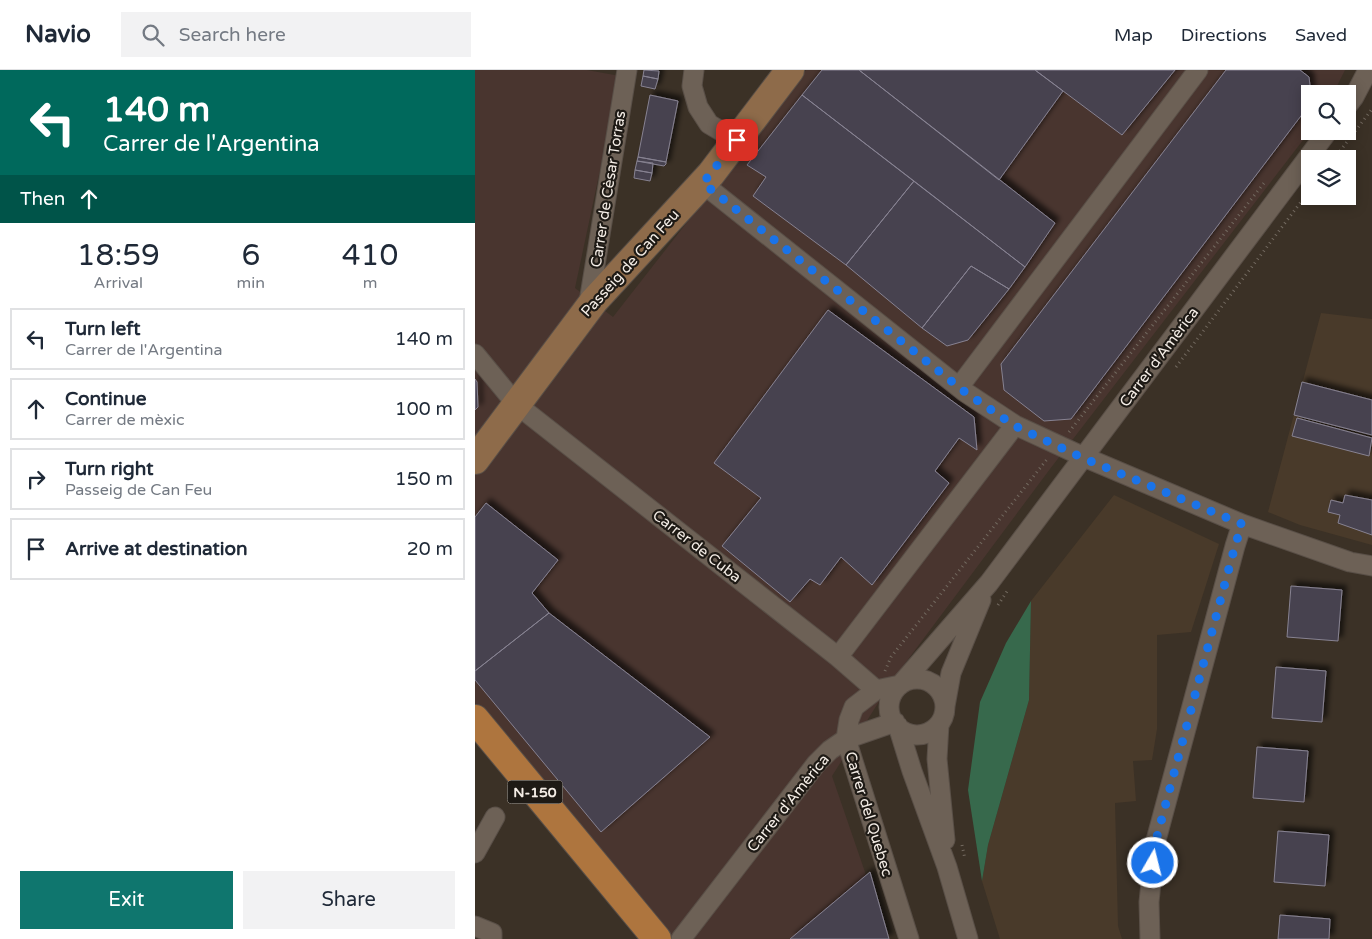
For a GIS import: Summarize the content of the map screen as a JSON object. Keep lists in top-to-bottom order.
{
  "streets": {
    "main road": ["N-150"],
    "street": [
      "Carrer de Cèsar Torras",
      "Passeig de Can Feu",
      "Carrer d'Amèrica",
      "Carrer de Cuba",
      "Carrer del Quebec"
    ]
  },
  "crossings": [
    ["Carrer de Cèsar Torras", "Passeig de Can Feu"],
    ["Passeig de Can Feu", "Carrer de Cuba"],
    ["Carrer d'Amèrica", "Carrer del Quebec"]
  ],
  "page": {
    "header": "Navio",
    "search": "Search here",
    "nav": ["Map", "Directions", "Saved"],
    "turn": ["140 m", "Carrer de l'Argentina"],
    "then": "Then",
    "eta": [
      "18:59",
      "Arrival",
      "6",
      "min",
      "410",
      "m"
    ],
    "list": [
      {
        "name": "Turn left",
        "note": "Carrer de l'Argentina",
        "value": "140 m"
      },
      {
        "name": "Continue",
        "note": "Carrer de mèxic",
        "value": "100 m"
      },
      {
        "name": "Turn right",
        "note": "Passeig de Can Feu",
        "value": "150 m"
      },
      {
        "name": "Arrive at destination",
        "value": "20 m"
      }
    ],
    "buttons": ["Exit", "Share"]
  }
}
